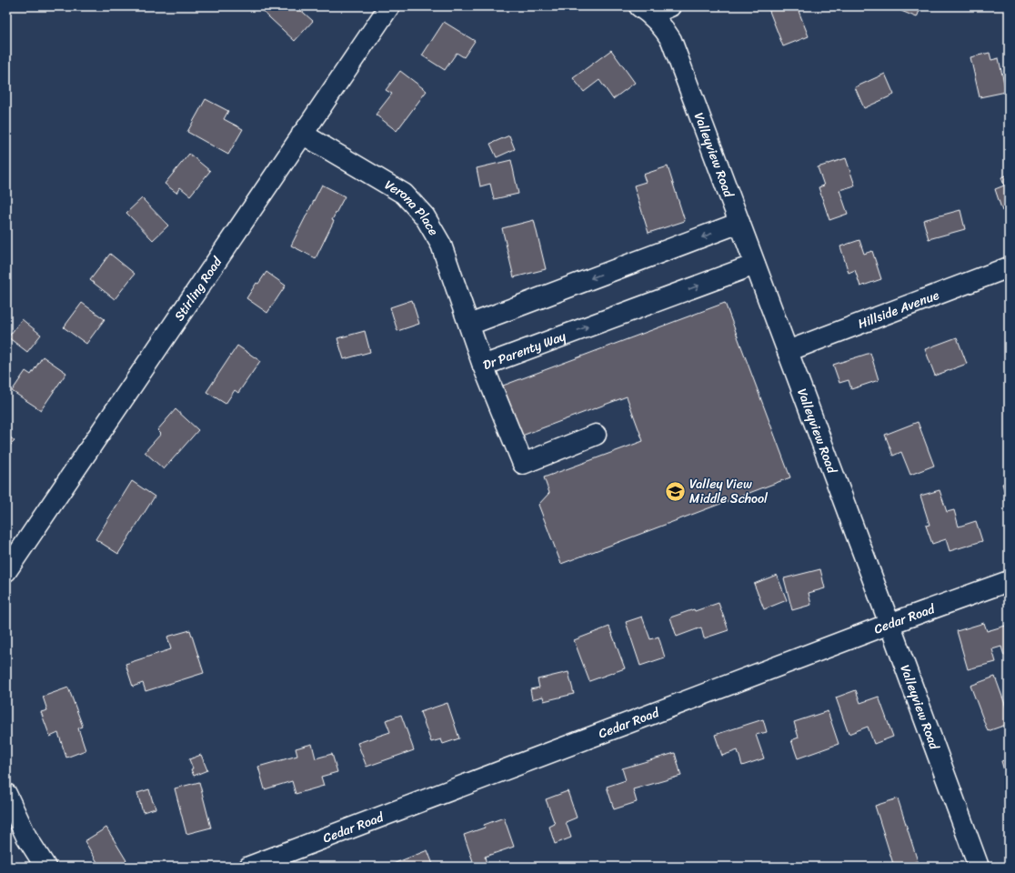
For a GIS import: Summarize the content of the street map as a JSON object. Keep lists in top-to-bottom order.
{
  "streets": {
    "street": [
      "Valleyview Road",
      "Verona Place",
      "Stirling Road",
      "Hillside Avenue",
      "Dr Parenty Way",
      "Cedar Road"
    ]
  },
  "crossings": [
    ["Valleyview Road", "Hillside Avenue"],
    ["Valleyview Road", "Dr Parenty Way"],
    ["Valleyview Road", "Cedar Road"],
    ["Verona Place", "Stirling Road"],
    ["Verona Place", "Dr Parenty Way"]
  ],
  "places": {
    "school or university": ["Valley View Middle School"]
  }
}
